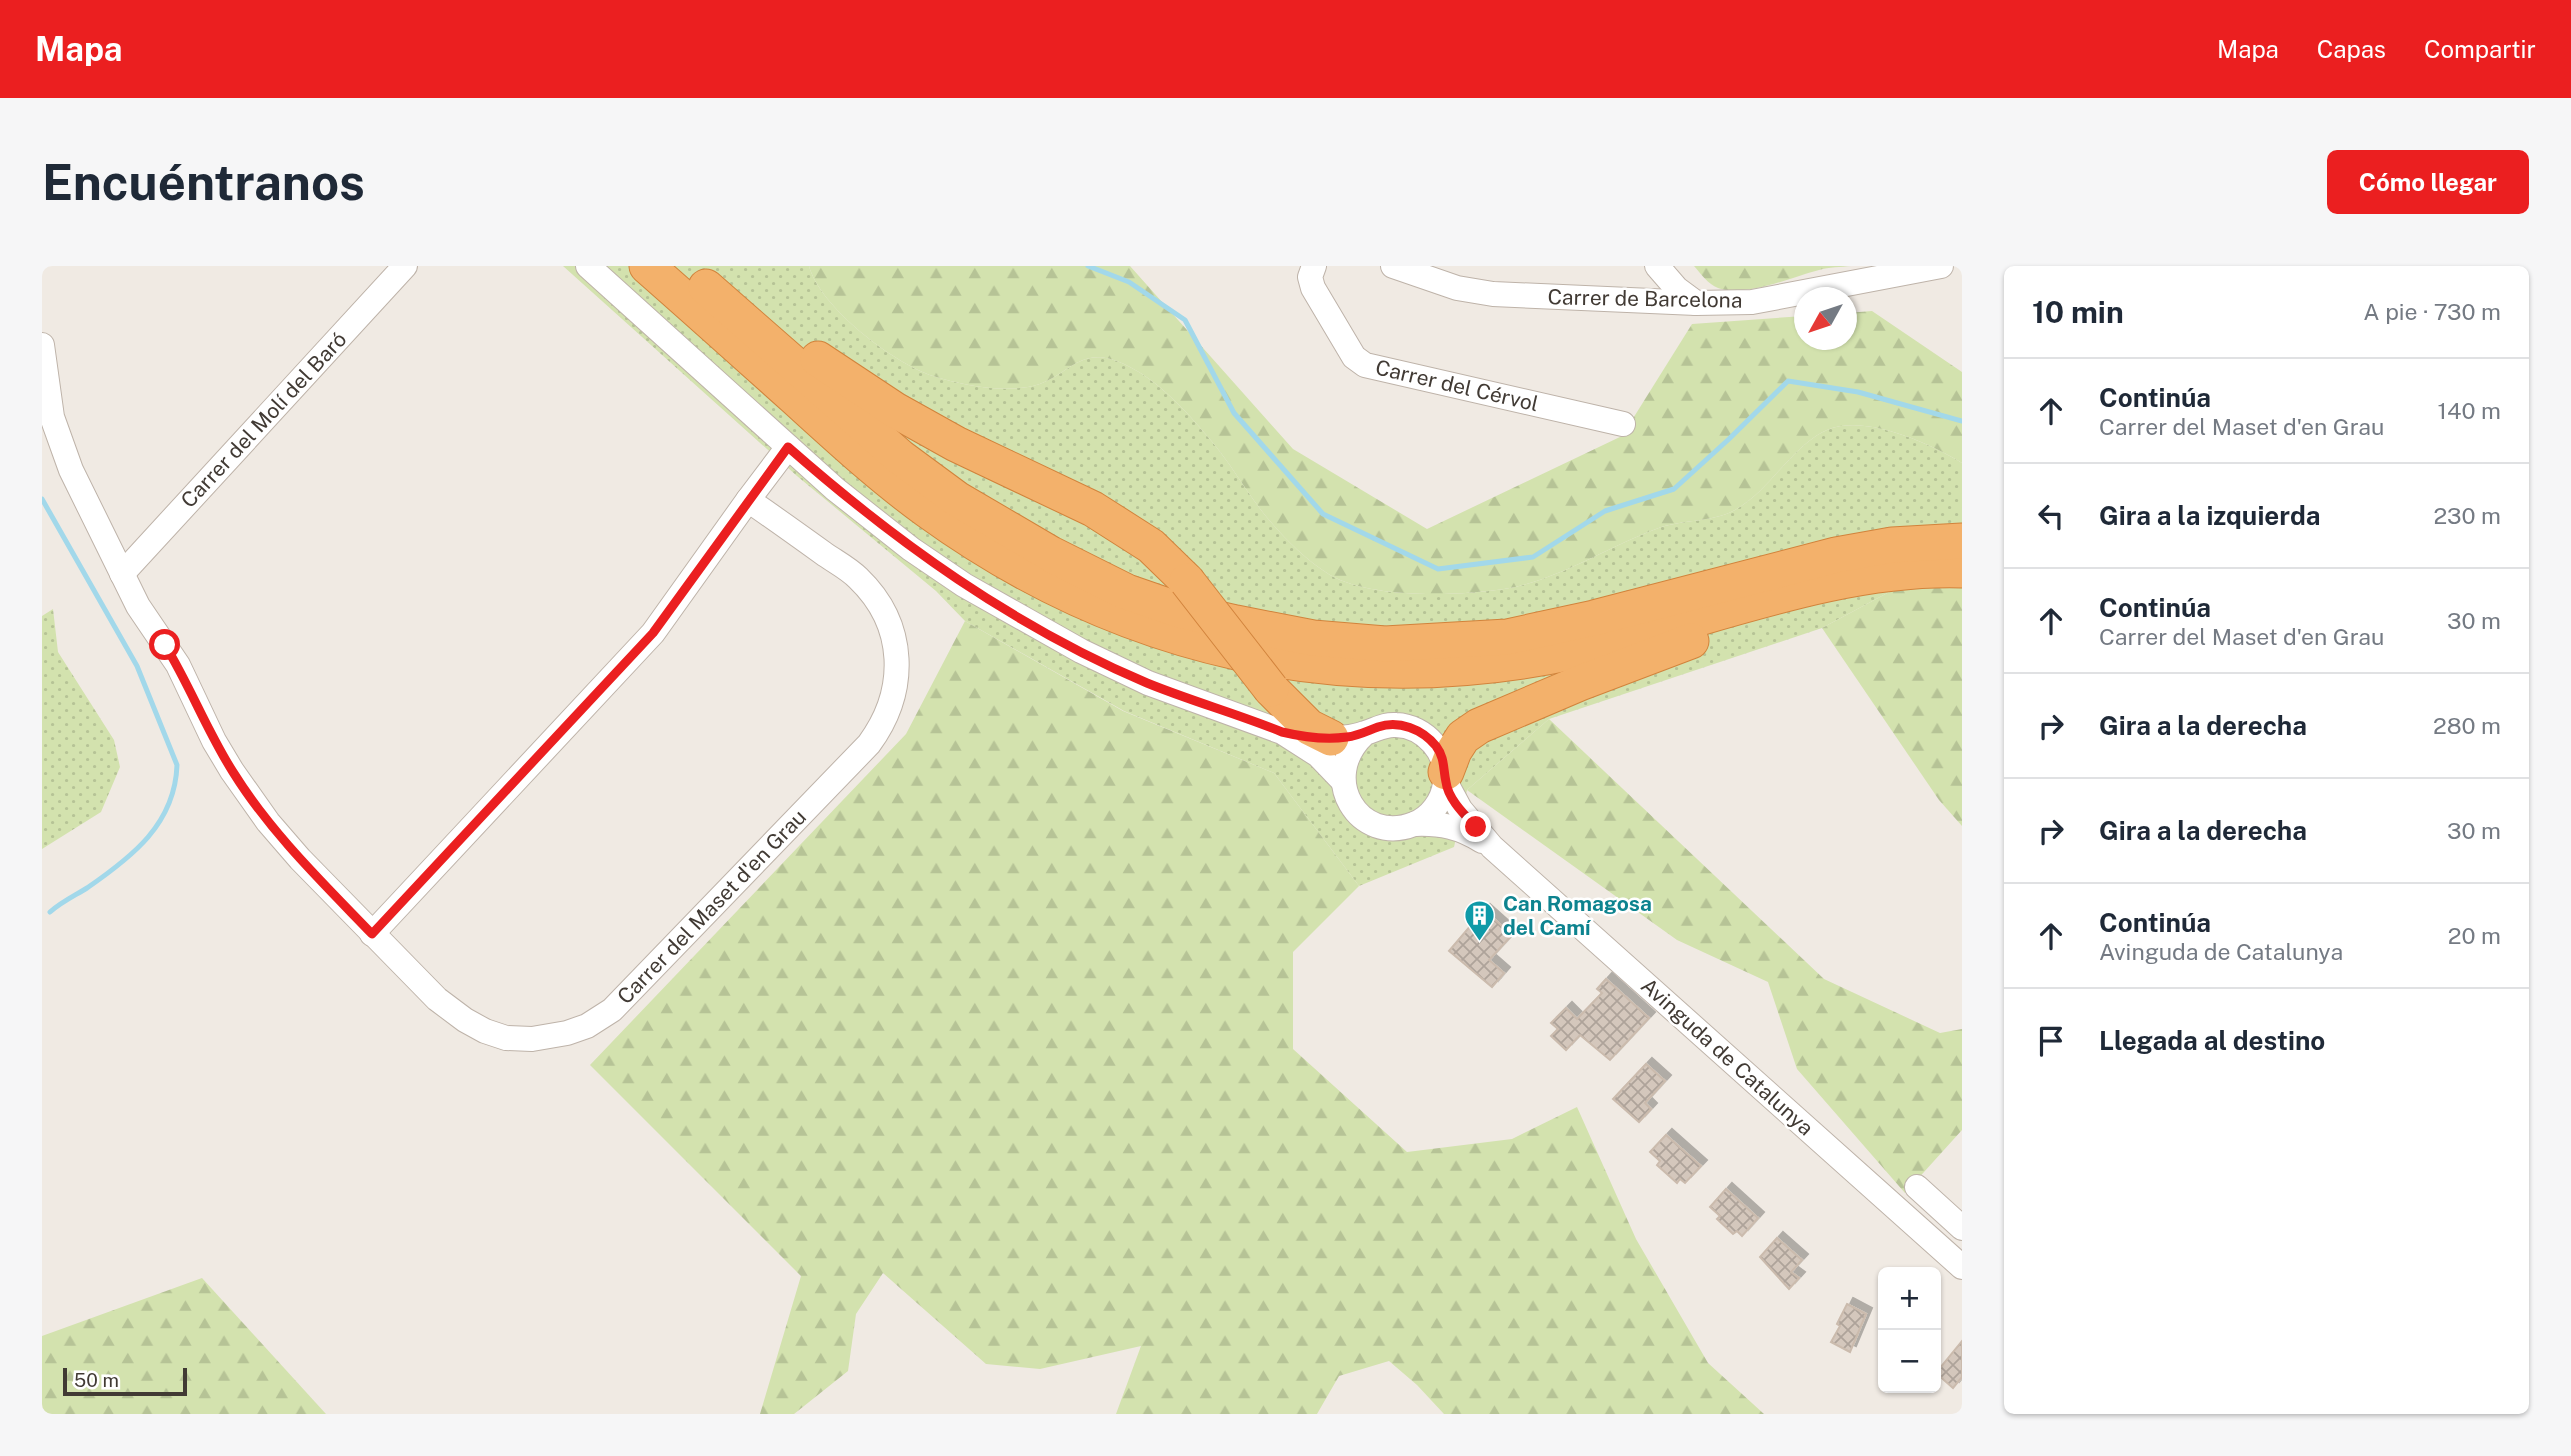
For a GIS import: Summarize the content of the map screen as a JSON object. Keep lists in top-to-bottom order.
{
  "streets": {
    "street": [
      "Carrer de Barcelona",
      "Carrer del Cérvol",
      "Carrer del Molí del Baró",
      "Carrer del Maset d'en Grau",
      "Avinguda de Catalunya"
    ]
  },
  "crossings": [
    ["Carrer del Molí del Baró", "Carrer del Maset d'en Grau"]
  ],
  "places": {
    "building": ["Can Romagosa del Camí"]
  },
  "scale_bar": "50 m",
  "north": "bottom left",
  "page": {
    "header": "Mapa",
    "nav": ["Mapa", "Capas", "Compartir"],
    "buttons": "Cómo llegar",
    "title": "Encuéntranos",
    "heading": ["10 min", "A pie · 730 m"],
    "list": [
      ["Continúa", "Carrer del Maset d'en Grau", "140 m"],
      ["Gira a la izquierda", "230 m"],
      ["Continúa", "Carrer del Maset d'en Grau", "30 m"],
      ["Gira a la derecha", "280 m"],
      ["Gira a la derecha", "30 m"],
      ["Continúa", "Avinguda de Catalunya", "20 m"],
      "Llegada al destino"
    ],
    "map_buttons": ["+", "−"],
    "scale": "50 m"
  }
}
